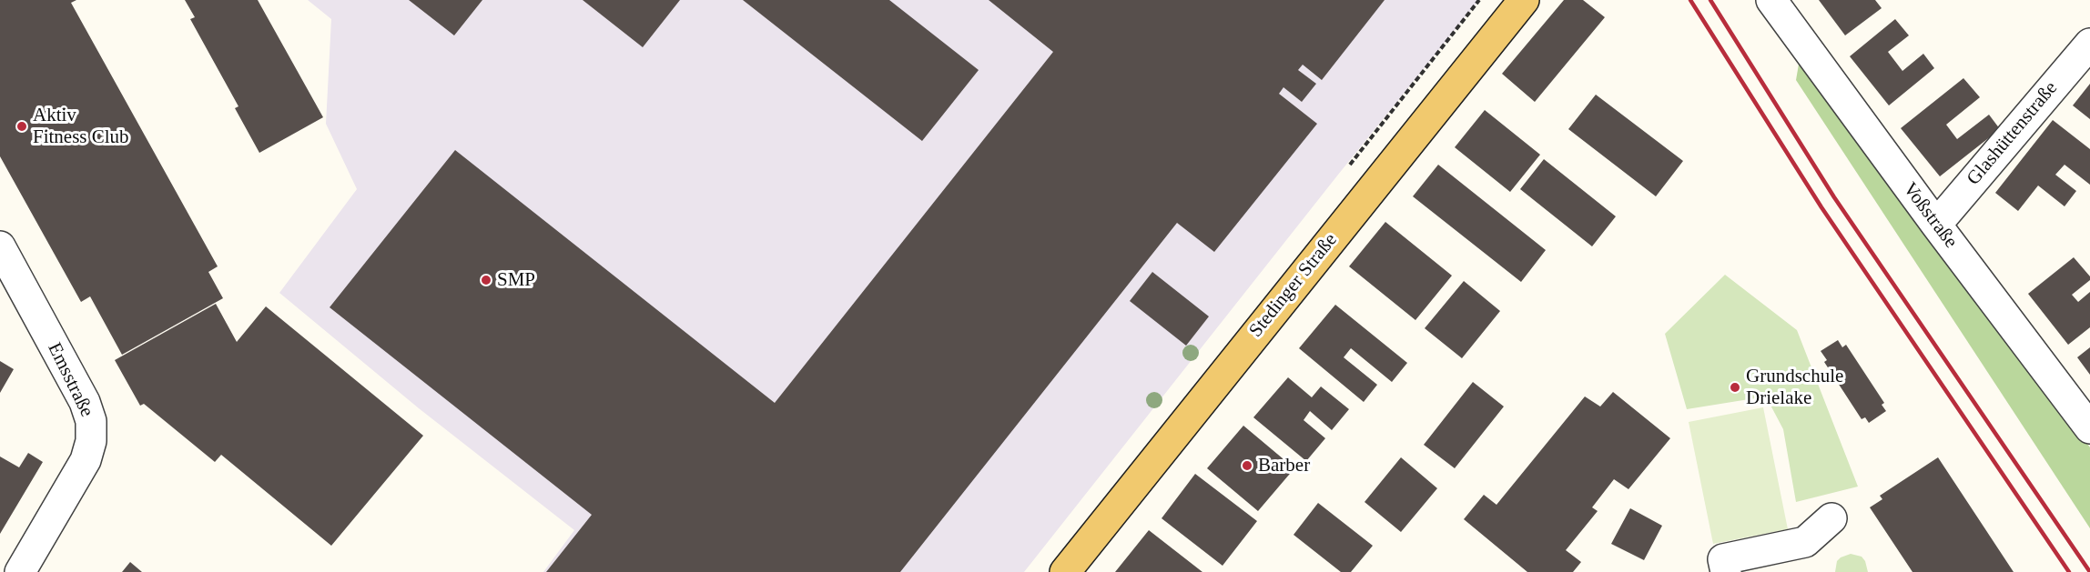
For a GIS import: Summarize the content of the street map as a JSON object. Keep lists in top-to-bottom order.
{
  "streets": {
    "main road": ["Stedinger Straße"],
    "street": ["Glashüttenstraße", "Voßstraße", "Emsstraße"]
  },
  "crossings": [
    ["Glashüttenstraße", "Voßstraße"]
  ],
  "places": [
    "Aktiv Fitness Club",
    "SMP",
    "Grundschule Drielake",
    "Barber"
  ]
}
